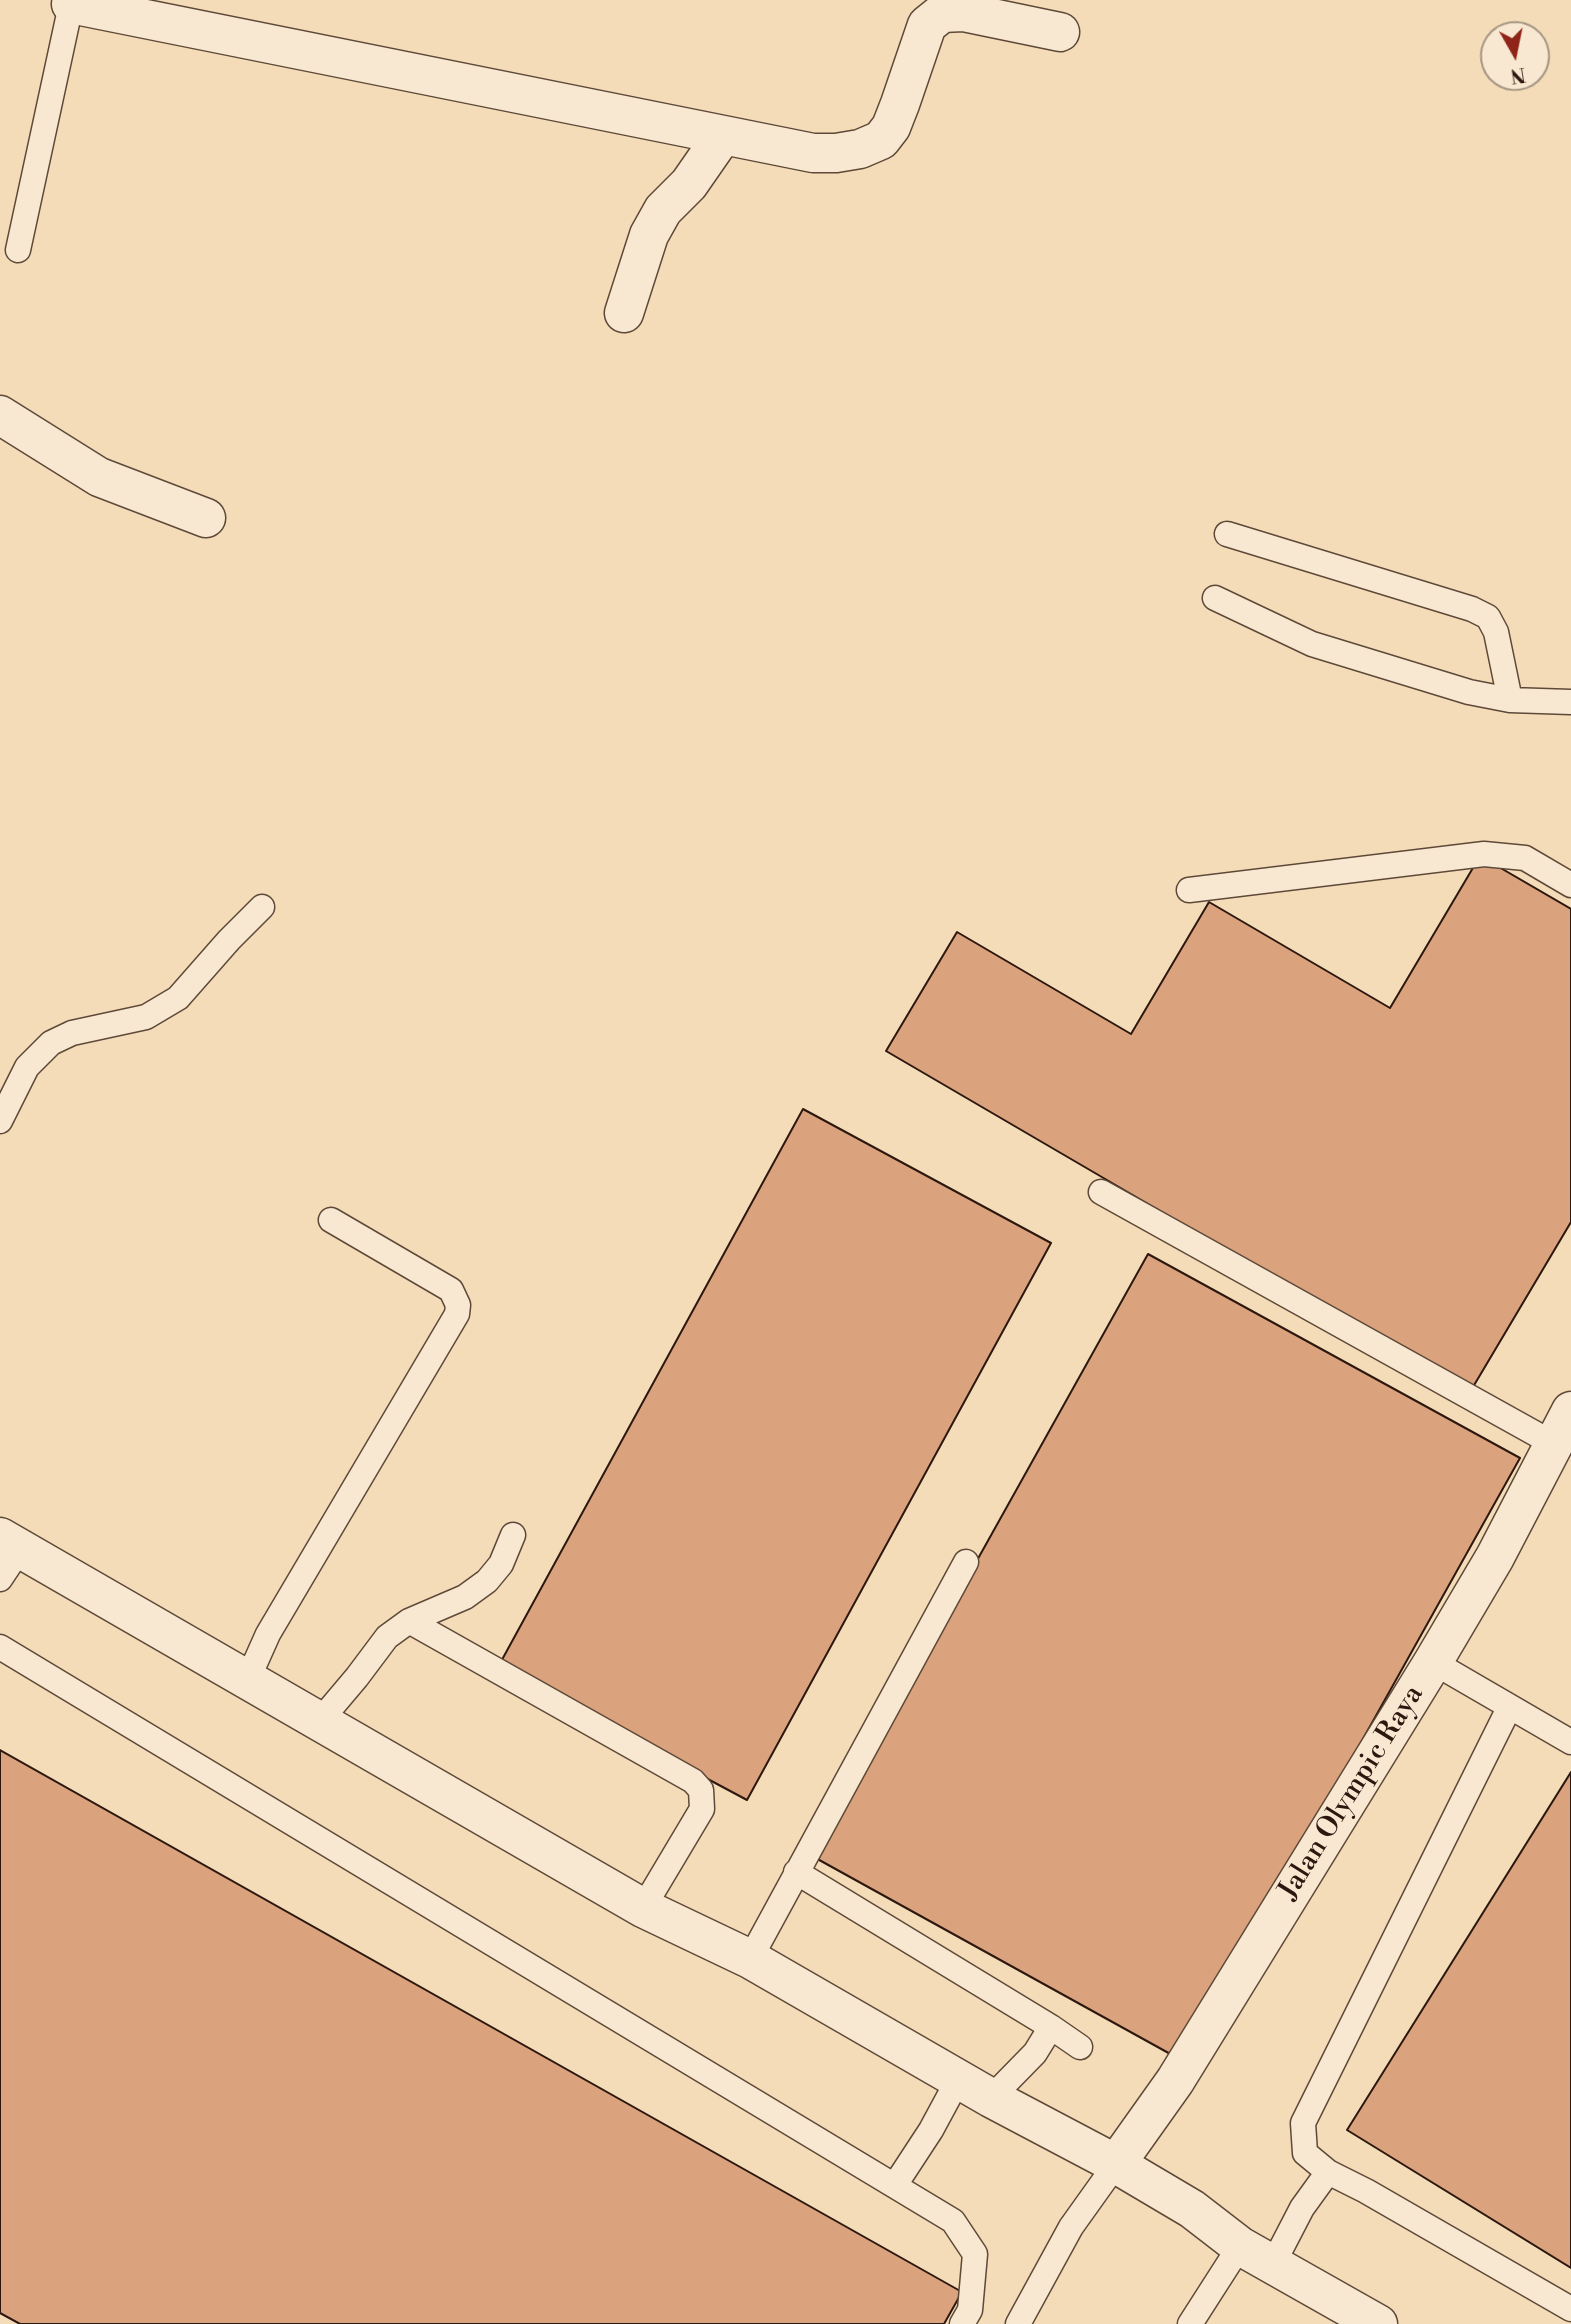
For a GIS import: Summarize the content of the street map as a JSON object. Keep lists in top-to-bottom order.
{
  "streets": {
    "street": ["Jalan Olympic Raya"]
  },
  "north": "bottom"
}
